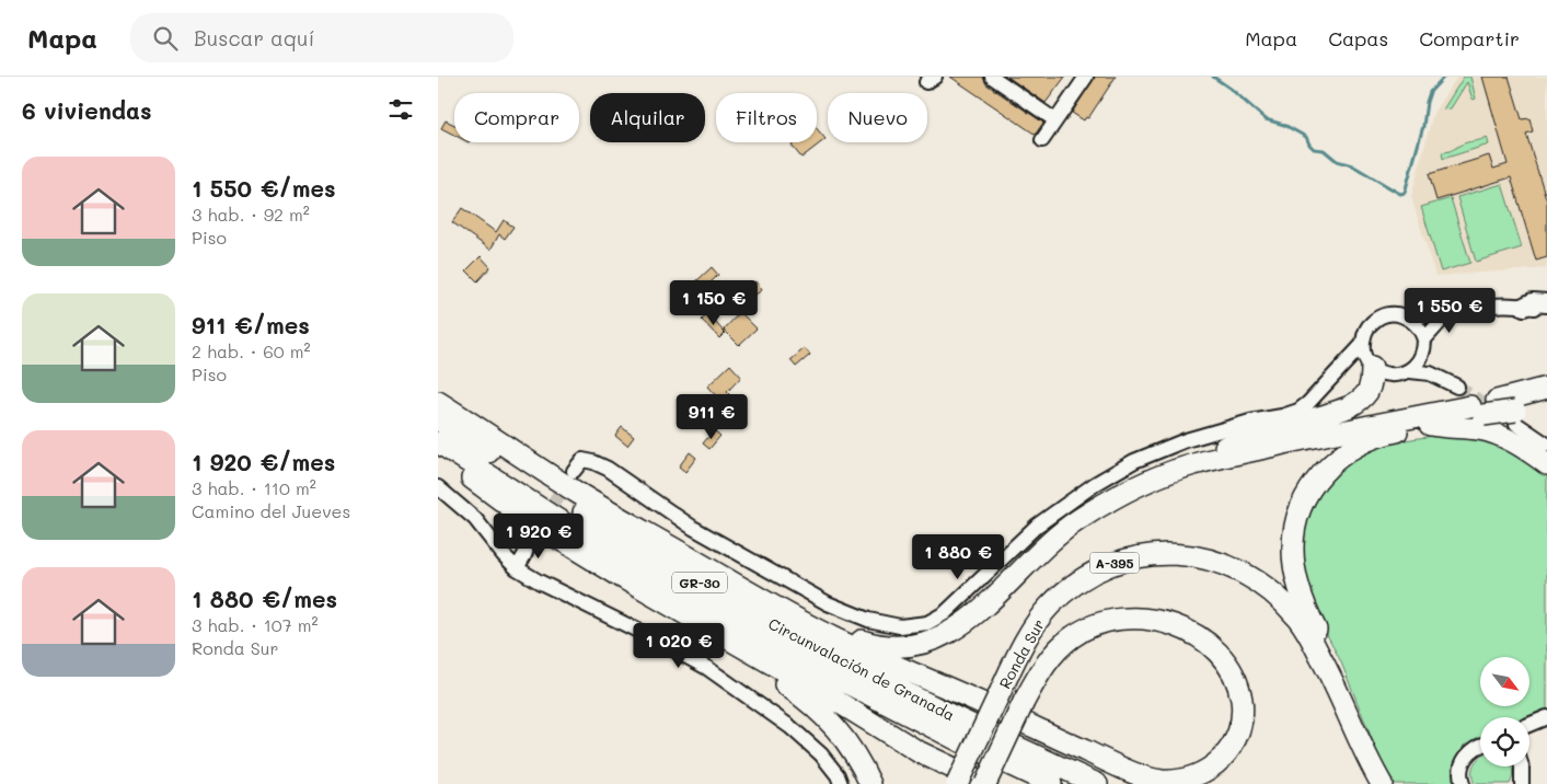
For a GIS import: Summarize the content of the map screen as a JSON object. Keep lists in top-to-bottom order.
{
  "streets": {
    "highway": [
      "A-395",
      "GR-30",
      "Ronda Sur",
      "Circunvalación de Granada"
    ]
  },
  "north": "bottom right",
  "page": {
    "header": "Mapa",
    "search": "Buscar aquí",
    "nav": ["Mapa", "Capas", "Compartir"],
    "heading": "6 viviendas",
    "chip": [
      "Comprar",
      "Alquilar",
      "Filtros",
      "Nuevo"
    ],
    "list": [
      {
        "name": "1 550 €/mes",
        "note": "3 hab. · 92 m² · Piso"
      },
      {
        "name": "911 €/mes",
        "note": "2 hab. · 60 m² · Piso"
      },
      {
        "name": "1 920 €/mes",
        "note": "3 hab. · 110 m² · Camino del Jueves"
      },
      {
        "name": "1 880 €/mes",
        "note": "3 hab. · 107 m² · Ronda Sur"
      }
    ],
    "price": [
      "1 150 €",
      "1 550 €",
      "911 €",
      "1 920 €",
      "1 880 €",
      "1 020 €"
    ]
  }
}
